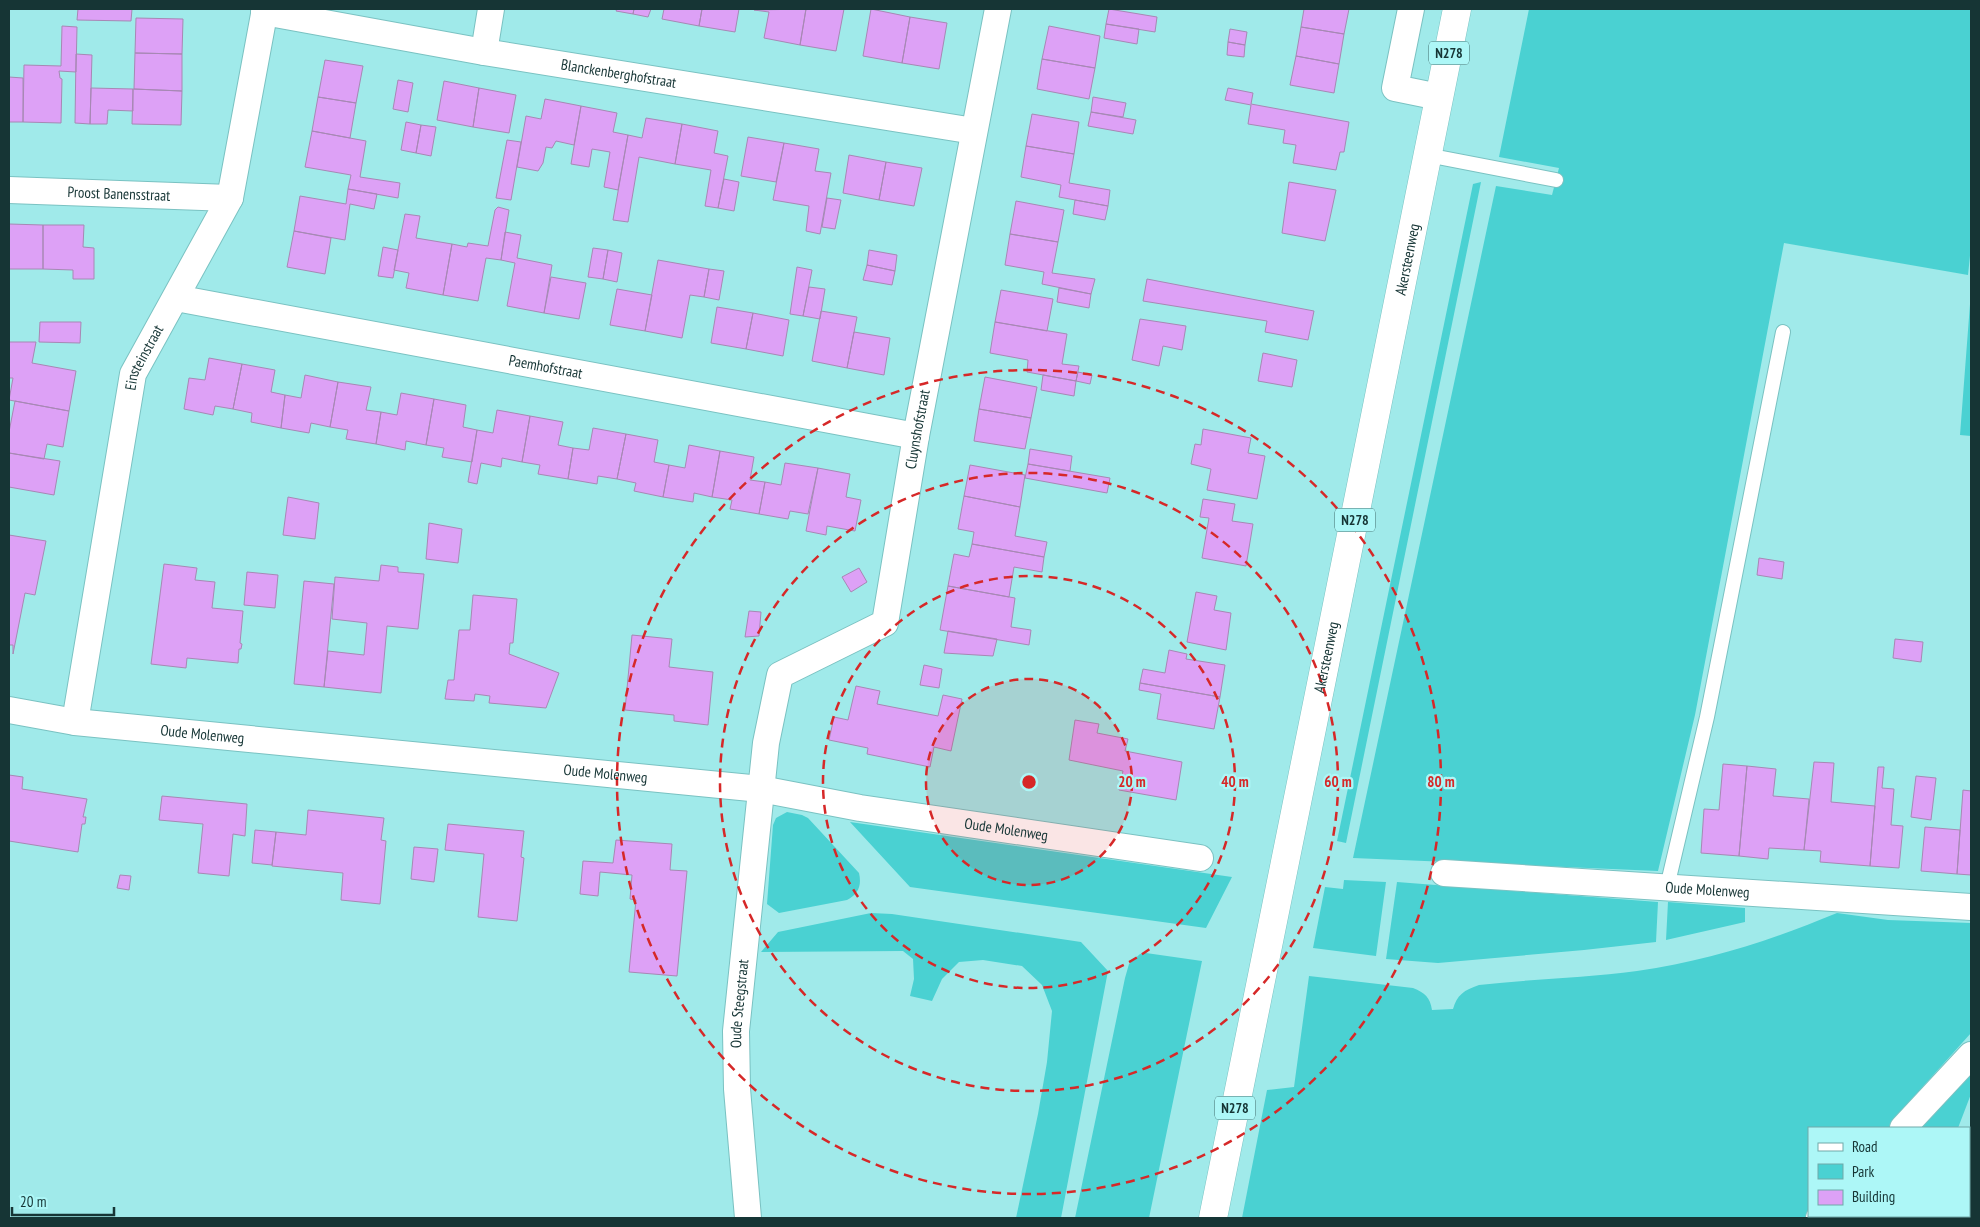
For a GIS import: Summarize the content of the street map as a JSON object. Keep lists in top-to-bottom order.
{
  "streets": {
    "main road": ["N278", "Akersteenweg"],
    "street": [
      "Blanckenberghofstraat",
      "Proost Banensstraat",
      "Einsteinstraat",
      "Paemhofstraat",
      "Cluynshofstraat",
      "Oude Molenweg",
      "Oude Steegstraat"
    ]
  },
  "crossings": [
    ["Blanckenberghofstraat", "Einsteinstraat"],
    ["Blanckenberghofstraat", "Cluynshofstraat"],
    ["Proost Banensstraat", "Einsteinstraat"],
    ["Einsteinstraat", "Paemhofstraat"],
    ["Einsteinstraat", "Oude Molenweg"],
    ["Paemhofstraat", "Cluynshofstraat"],
    ["Cluynshofstraat", "Oude Molenweg"],
    ["Cluynshofstraat", "Oude Steegstraat"],
    ["Oude Molenweg", "Oude Steegstraat"]
  ],
  "legend": ["Road", "Park", "Building"],
  "scale_bar": "20 m",
  "rings": [
    "20 m",
    "40 m",
    "60 m",
    "80 m"
  ]
}
